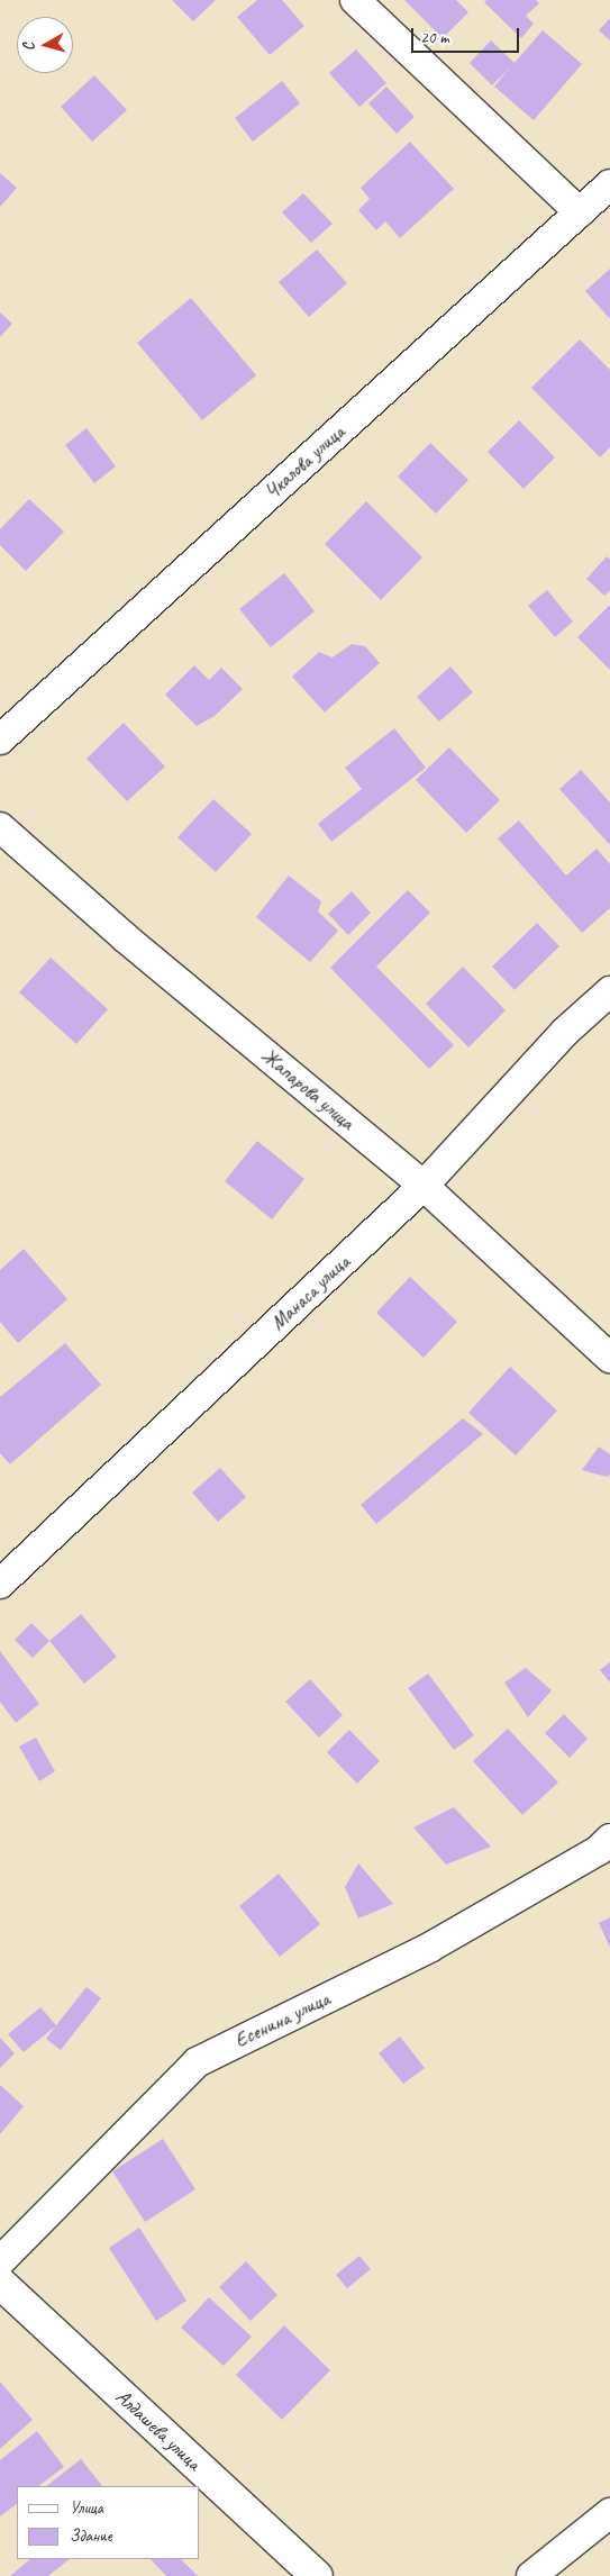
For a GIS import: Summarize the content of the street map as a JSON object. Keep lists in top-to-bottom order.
{
  "streets": {
    "street": [
      "Чкалова улица",
      "Жапарова улица",
      "Манаса улица",
      "Есенина улица",
      "Алдашева улица"
    ]
  },
  "crossings": [
    ["Жапарова улица", "Манаса улица"]
  ],
  "legend": ["Улица", "Здание"],
  "scale_bar": "20 m",
  "north": "left"
}
